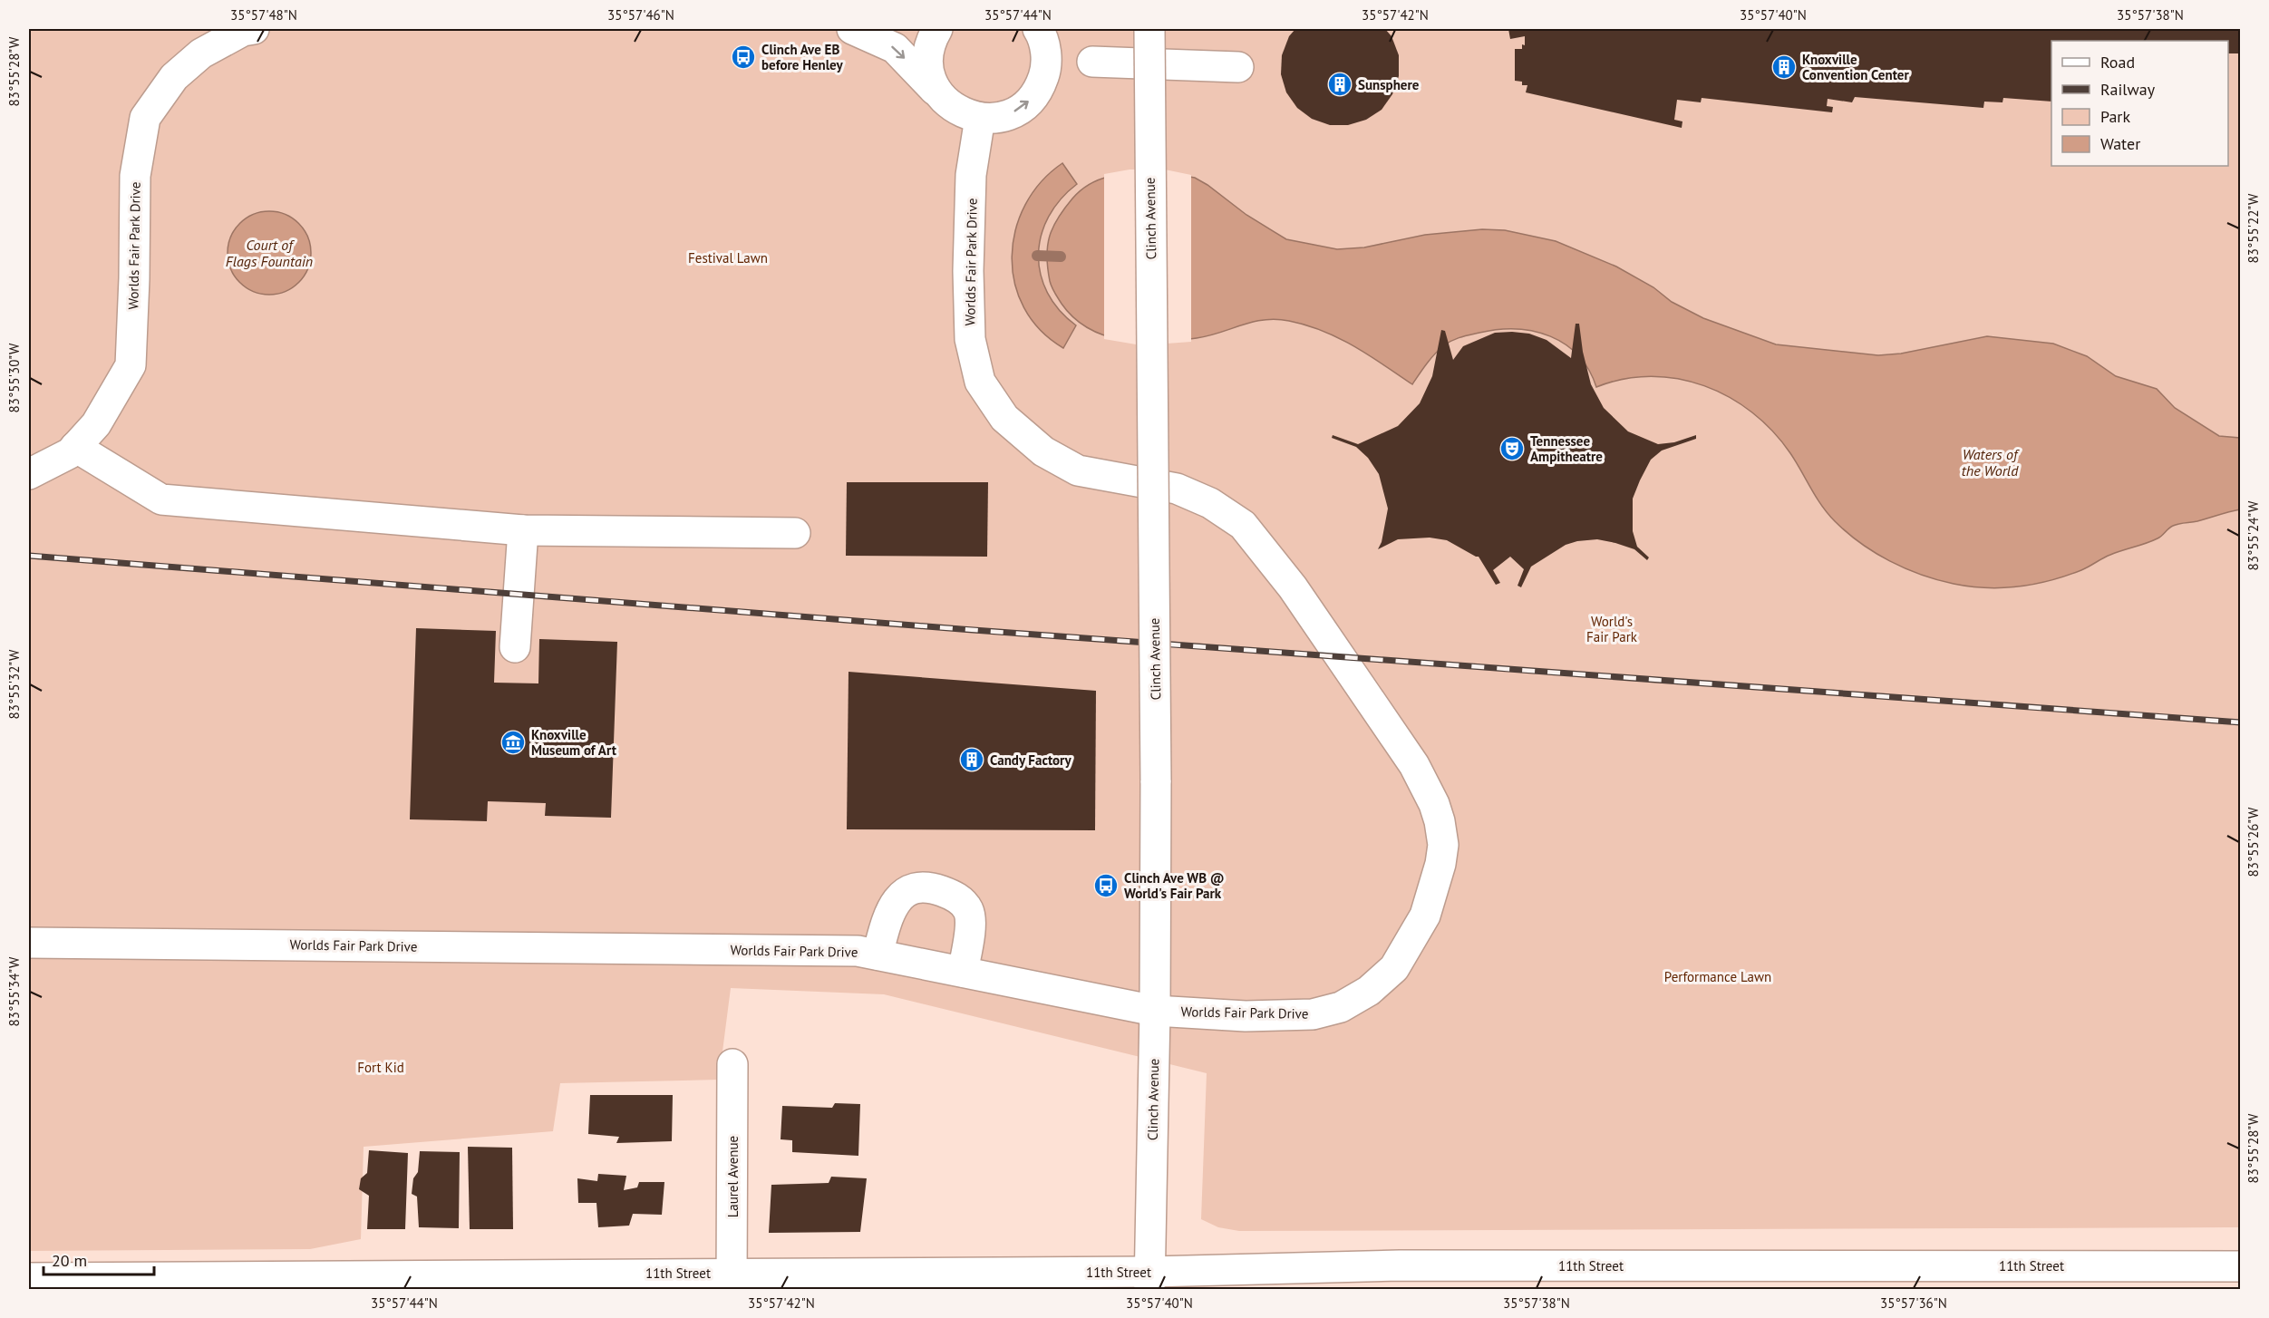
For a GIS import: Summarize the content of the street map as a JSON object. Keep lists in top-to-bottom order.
{
  "streets": {
    "street": [
      "Clinch Avenue",
      "Worlds Fair Park Drive",
      "Laurel Avenue",
      "11th Street"
    ]
  },
  "crossings": [
    ["Clinch Avenue", "Worlds Fair Park Drive"],
    ["Clinch Avenue", "11th Street"],
    ["Laurel Avenue", "11th Street"]
  ],
  "water": ["Court of Flags Fountain", "Waters of the World"],
  "parks": [
    "Festival Lawn",
    "World's Fair Park",
    "Performance Lawn",
    "Fort Kid"
  ],
  "places": {
    "bus stop": ["Clinch Ave EB before Henley", "Clinch Ave WB @ World's Fair Park"],
    "building": ["Knoxville Convention Center", "Sunsphere", "Candy Factory"],
    "theatre": ["Tennessee Ampitheatre"],
    "museum": ["Knoxville Museum of Art"]
  },
  "legend": [
    "Road",
    "Railway",
    "Park",
    "Water"
  ],
  "scale_bar": "20 m",
  "coordinates": [
    "35°57'48\"N",
    "35°57'46\"N",
    "35°57'44\"N",
    "35°57'42\"N",
    "35°57'40\"N",
    "35°57'38\"N",
    "83°55'28\"W",
    "83°55'22\"W",
    "83°55'30\"W",
    "83°55'24\"W",
    "83°55'32\"W",
    "83°55'26\"W",
    "83°55'34\"W",
    "35°57'36\"N"
  ]
}
